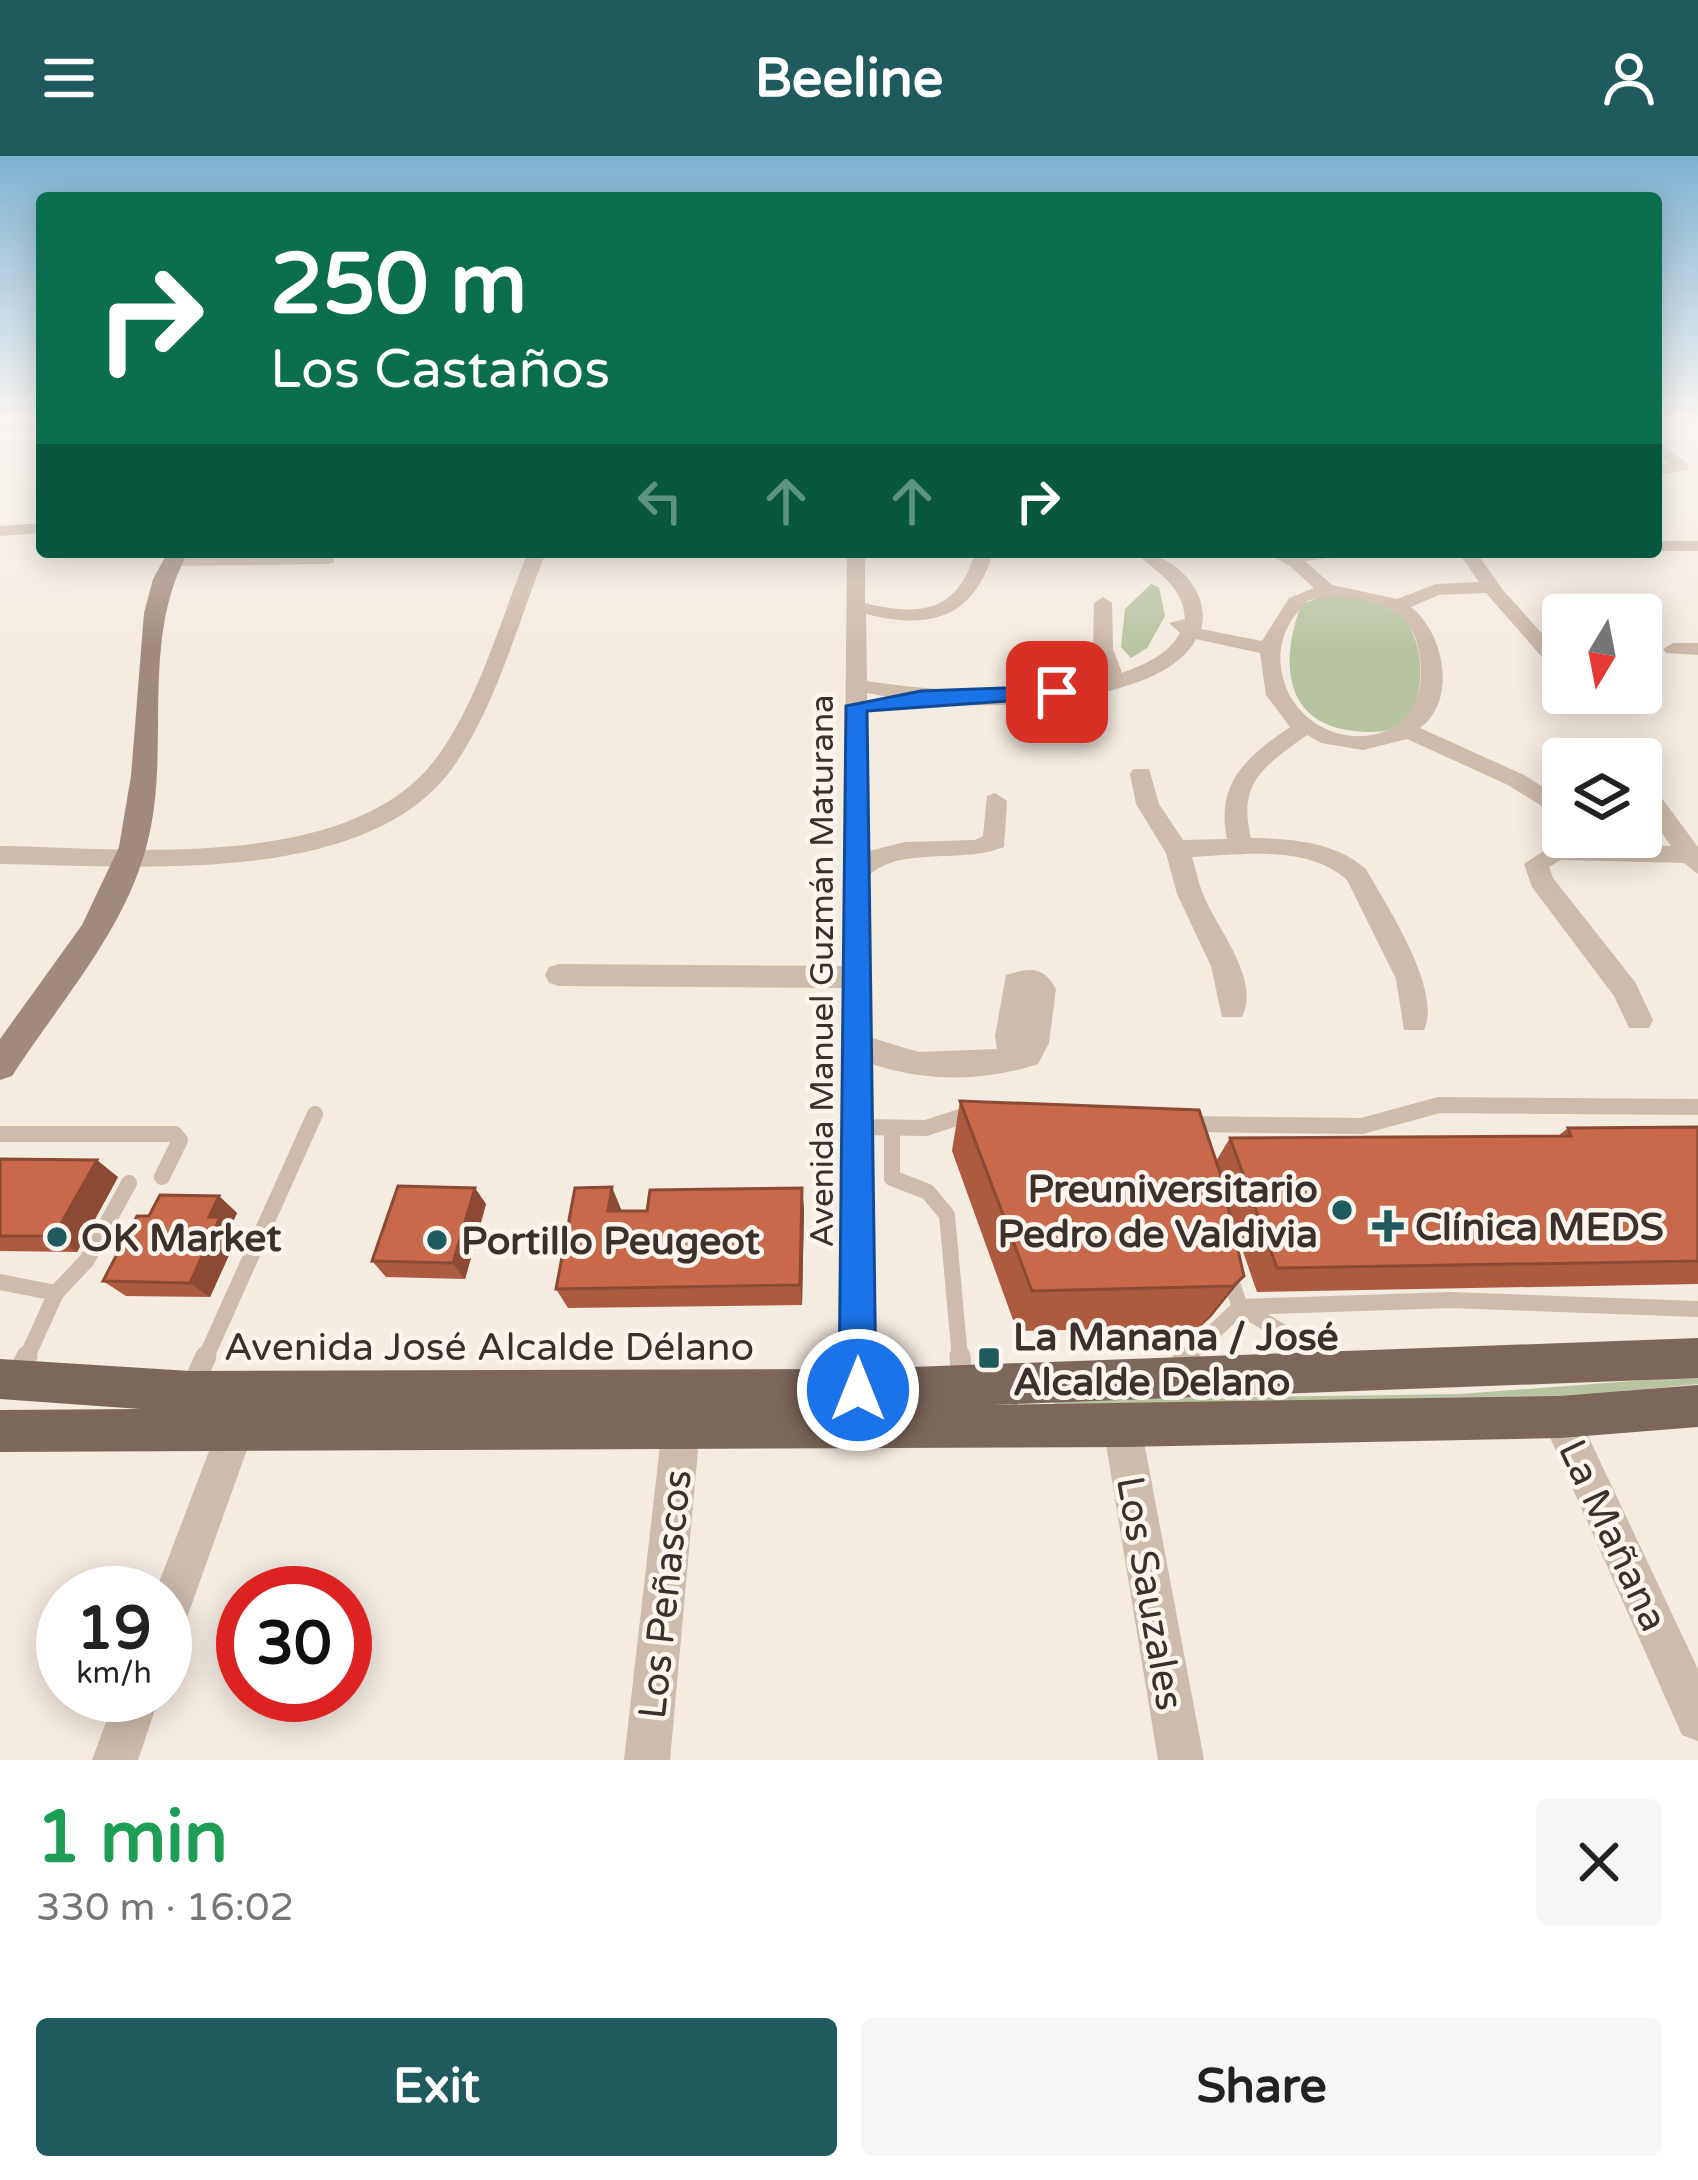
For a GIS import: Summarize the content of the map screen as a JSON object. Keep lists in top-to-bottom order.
{
  "streets": {
    "main road": ["Avenida José Alcalde Délano"],
    "street": [
      "Avenida Manuel Guzmán Maturana",
      "La Mañana",
      "Los Sauzales",
      "Los Peñascos"
    ]
  },
  "crossings": [
    ["Avenida Manuel Guzmán Maturana", "Avenida José Alcalde Délano"]
  ],
  "places": {
    "other": ["Preuniversitario Pedro de Valdivia", "OK Market", "Portillo Peugeot"],
    "health": ["Clínica MEDS"],
    "transit": ["La Manana / José Alcalde Delano"]
  },
  "north": "bottom",
  "page": {
    "header": "Beeline",
    "turn": ["250 m", "Los Castaños"],
    "speed": "19 km/h",
    "limit": "30",
    "heading": ["1 min", "330 m · 16:02"],
    "buttons": ["Exit", "Share"]
  }
}
